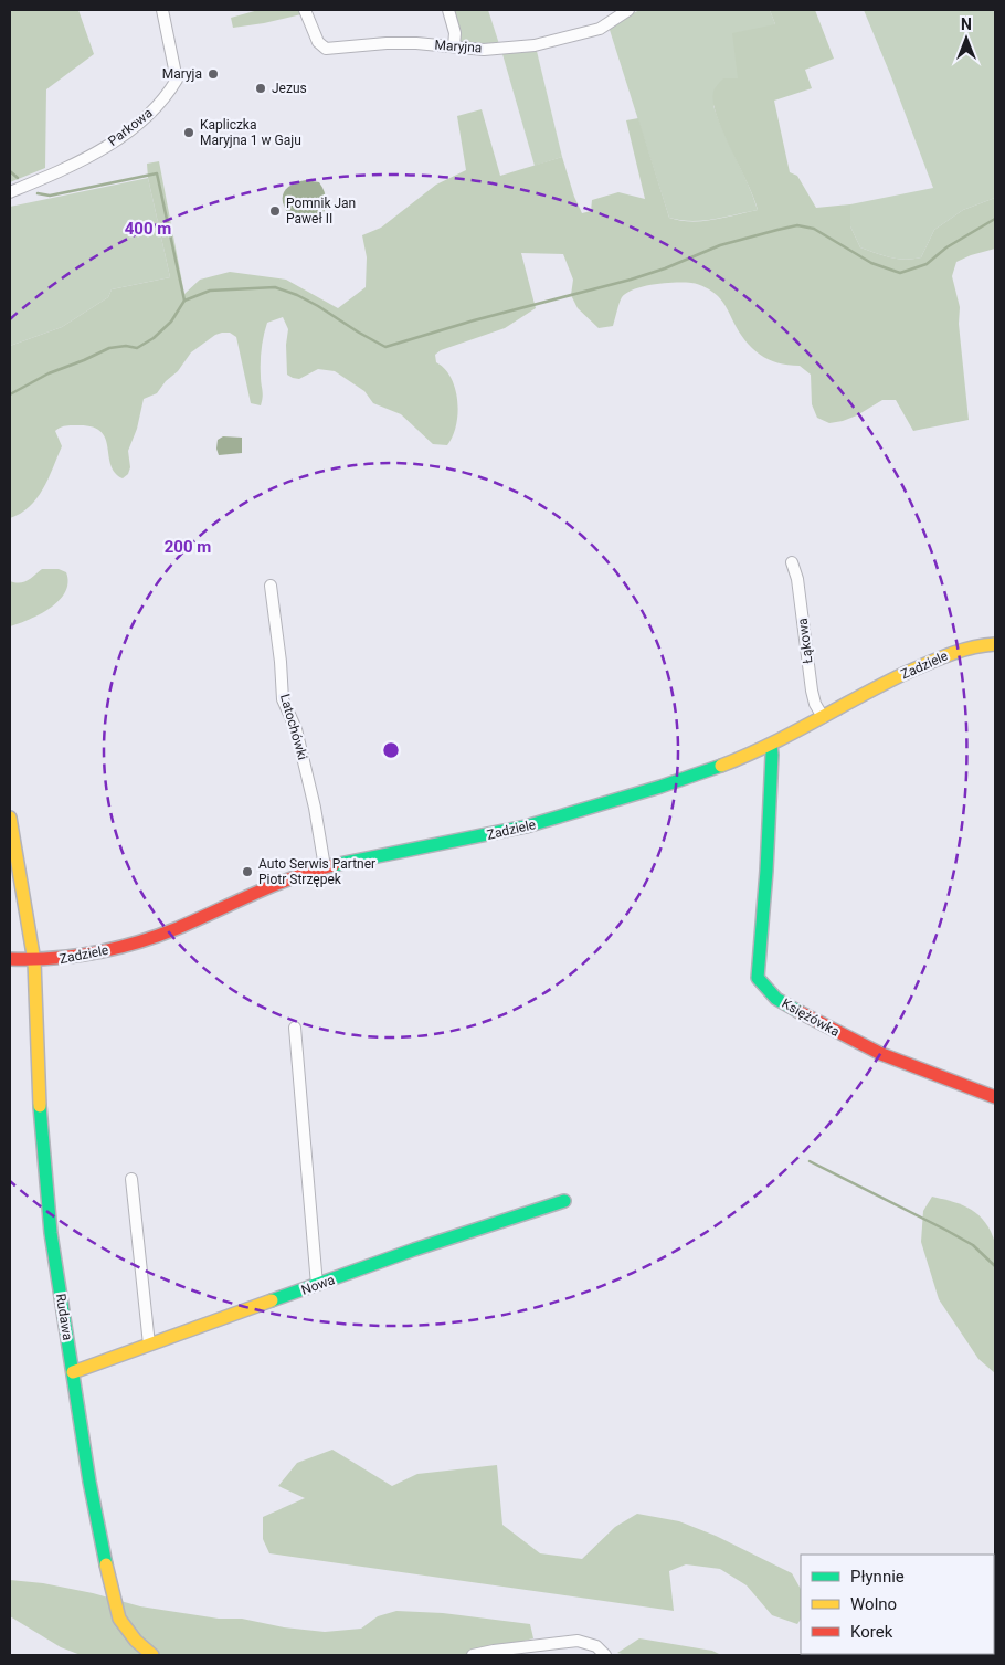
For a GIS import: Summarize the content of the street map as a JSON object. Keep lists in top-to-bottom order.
{
  "streets": {
    "street": [
      "Maryjna",
      "Parkowa",
      "Łąkowa",
      "Zadziele",
      "Latochówki",
      "Księżówka",
      "Nowa",
      "Rudawa"
    ]
  },
  "crossings": [
    ["Łąkowa", "Zadziele"],
    ["Zadziele", "Latochówki"],
    ["Zadziele", "Księżówka"],
    ["Zadziele", "Rudawa"],
    ["Nowa", "Rudawa"]
  ],
  "places": [
    "Maryja",
    "Jezus",
    "Kapliczka Maryjna 1 w Gaju",
    "Pomnik Jan Paweł II",
    "Auto Serwis Partner Piotr Strzępek"
  ],
  "legend": ["Płynnie", "Wolno", "Korek"],
  "north": "top",
  "rings": ["400 m", "200 m"]
}
